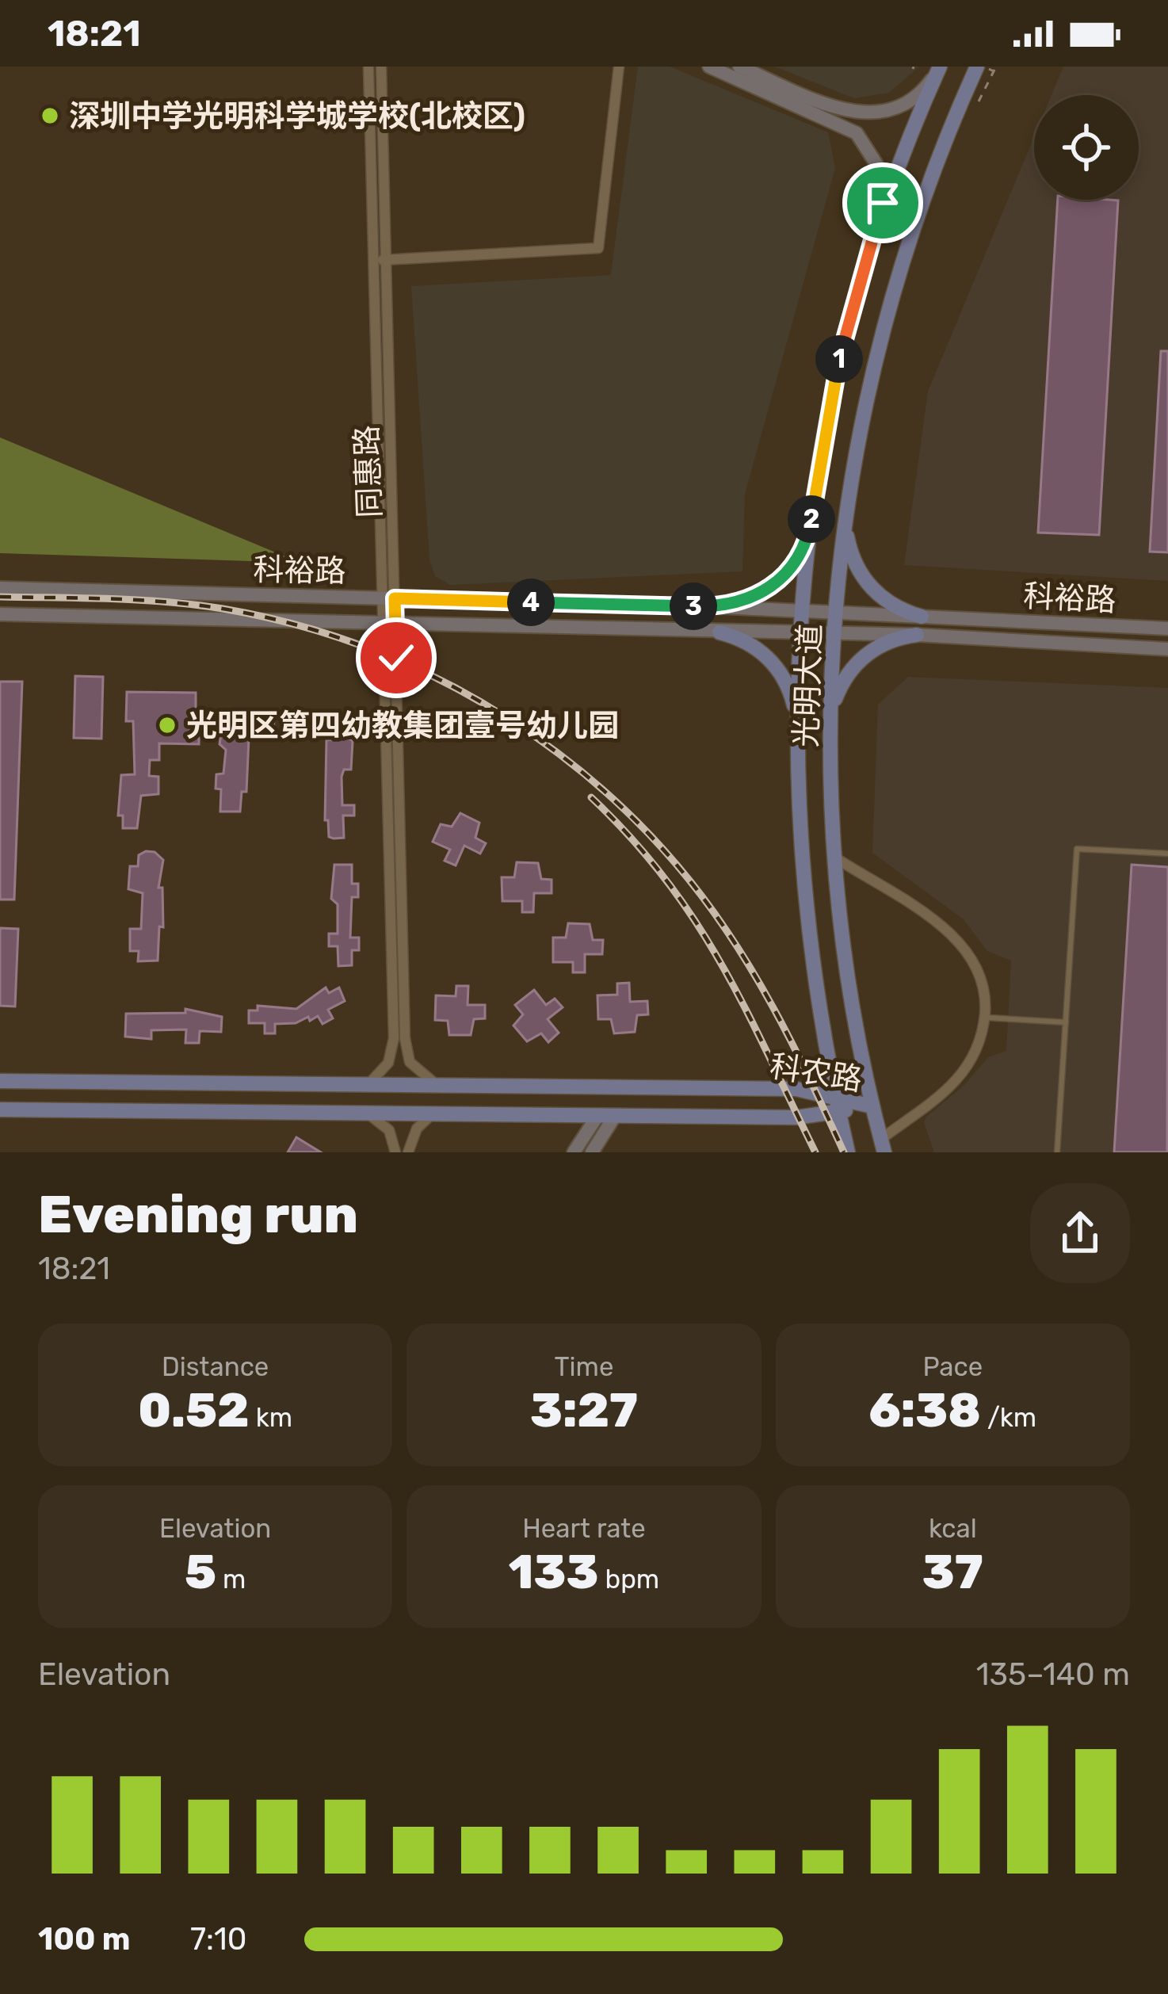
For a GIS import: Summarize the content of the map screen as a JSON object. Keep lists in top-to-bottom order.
{
  "streets": {
    "main road": ["科裕路", "光明大道", "科农路"],
    "street": ["同惠路"]
  },
  "crossings": [
    ["同惠路", "科裕路"],
    ["同惠路", "科农路"],
    ["科裕路", "光明大道"],
    ["光明大道", "科农路"]
  ],
  "places": ["深圳中学光明科学城学校(北校区)", "光明区第四幼教集团壹号幼儿园"],
  "page": {
    "status": "18:21",
    "pins": [
      "1",
      "2",
      "4",
      "3"
    ],
    "heading": ["Evening run", "18:21"],
    "stats": [
      ["Distance", "0.52 km"],
      ["Time", "3:27"],
      ["Pace", "6:38 /km"],
      ["Elevation", "5 m"],
      ["Heart rate", "133 bpm"],
      ["kcal", "37"]
    ],
    "chart": ["Elevation", "135–140 m"],
    "list": [
      {
        "name": "100 m",
        "note": "7:10"
      }
    ]
  }
}
